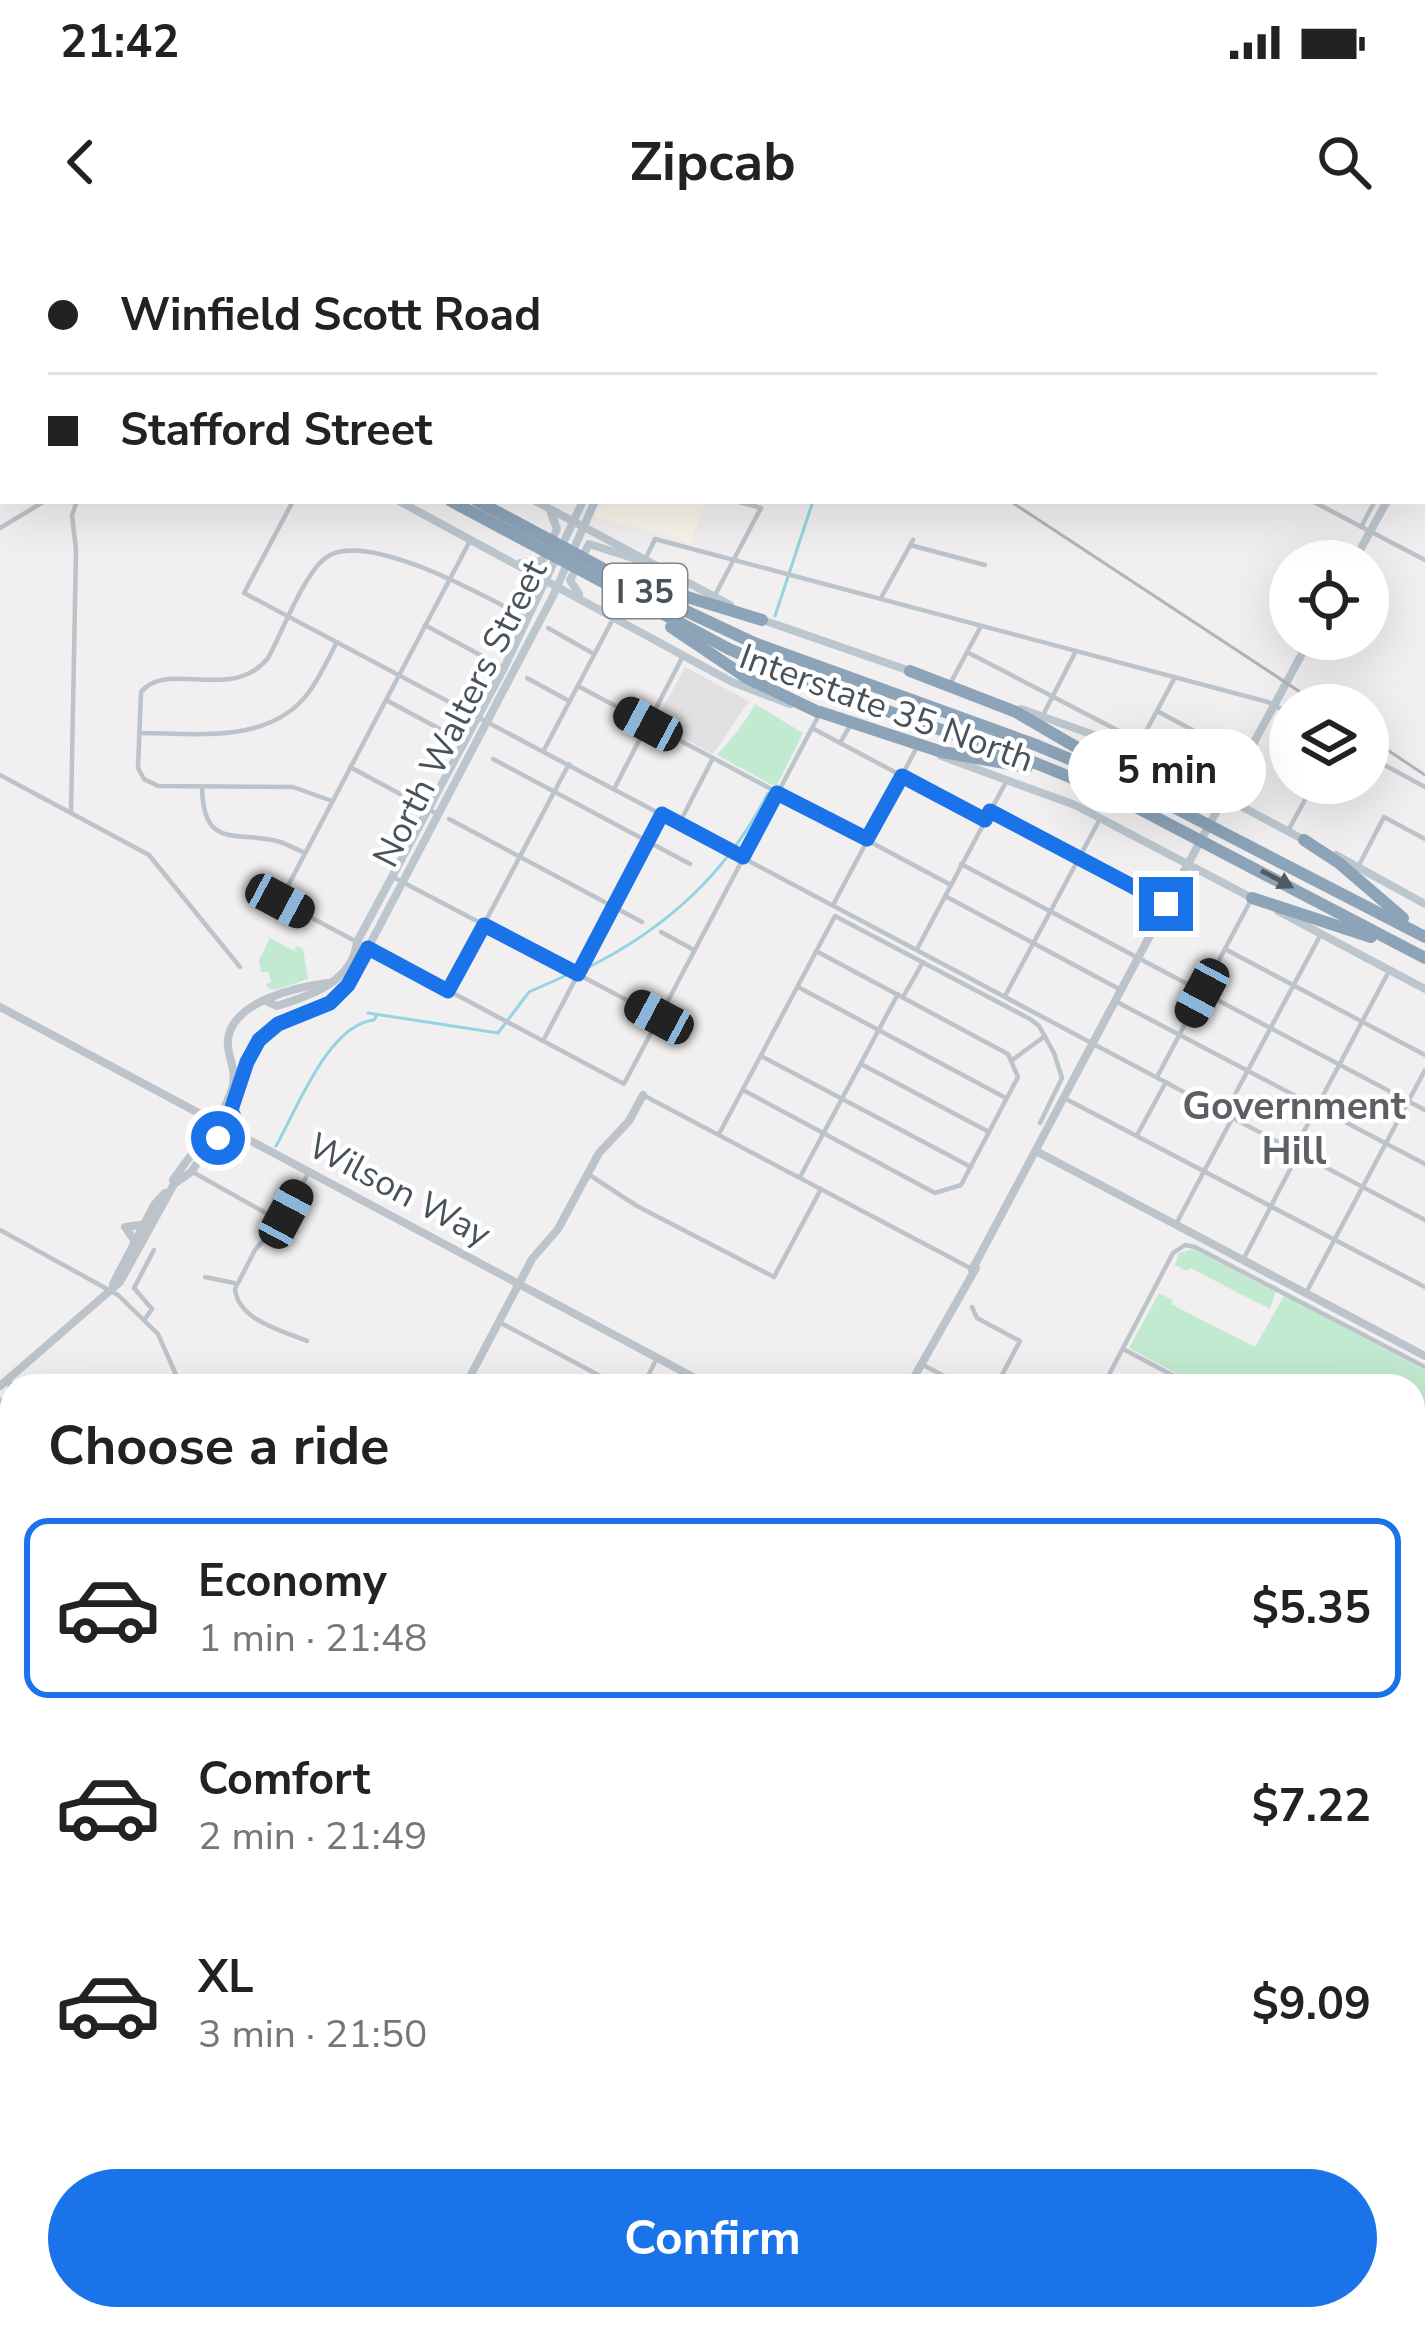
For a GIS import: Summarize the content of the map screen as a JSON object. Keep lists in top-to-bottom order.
{
  "streets": {
    "highway": ["I 35"],
    "main road": ["Interstate 35 North", "North Walters Street"],
    "street": ["Wilson Way"]
  },
  "crossings": [
    ["Interstate 35 North", "North Walters Street"]
  ],
  "districts": ["Government Hill"],
  "page": {
    "status": "21:42",
    "header": "Zipcab",
    "banner": ["Winfield Scott Road", "Stafford Street"],
    "bubble": "5 min",
    "heading": "Choose a ride",
    "list": [
      {
        "name": "Economy",
        "note": "1 min · 21:48",
        "value": "$5.35"
      },
      {
        "name": "Comfort",
        "note": "2 min · 21:49",
        "value": "$7.22"
      },
      {
        "name": "XL",
        "note": "3 min · 21:50",
        "value": "$9.09"
      }
    ],
    "buttons": "Confirm"
  }
}
